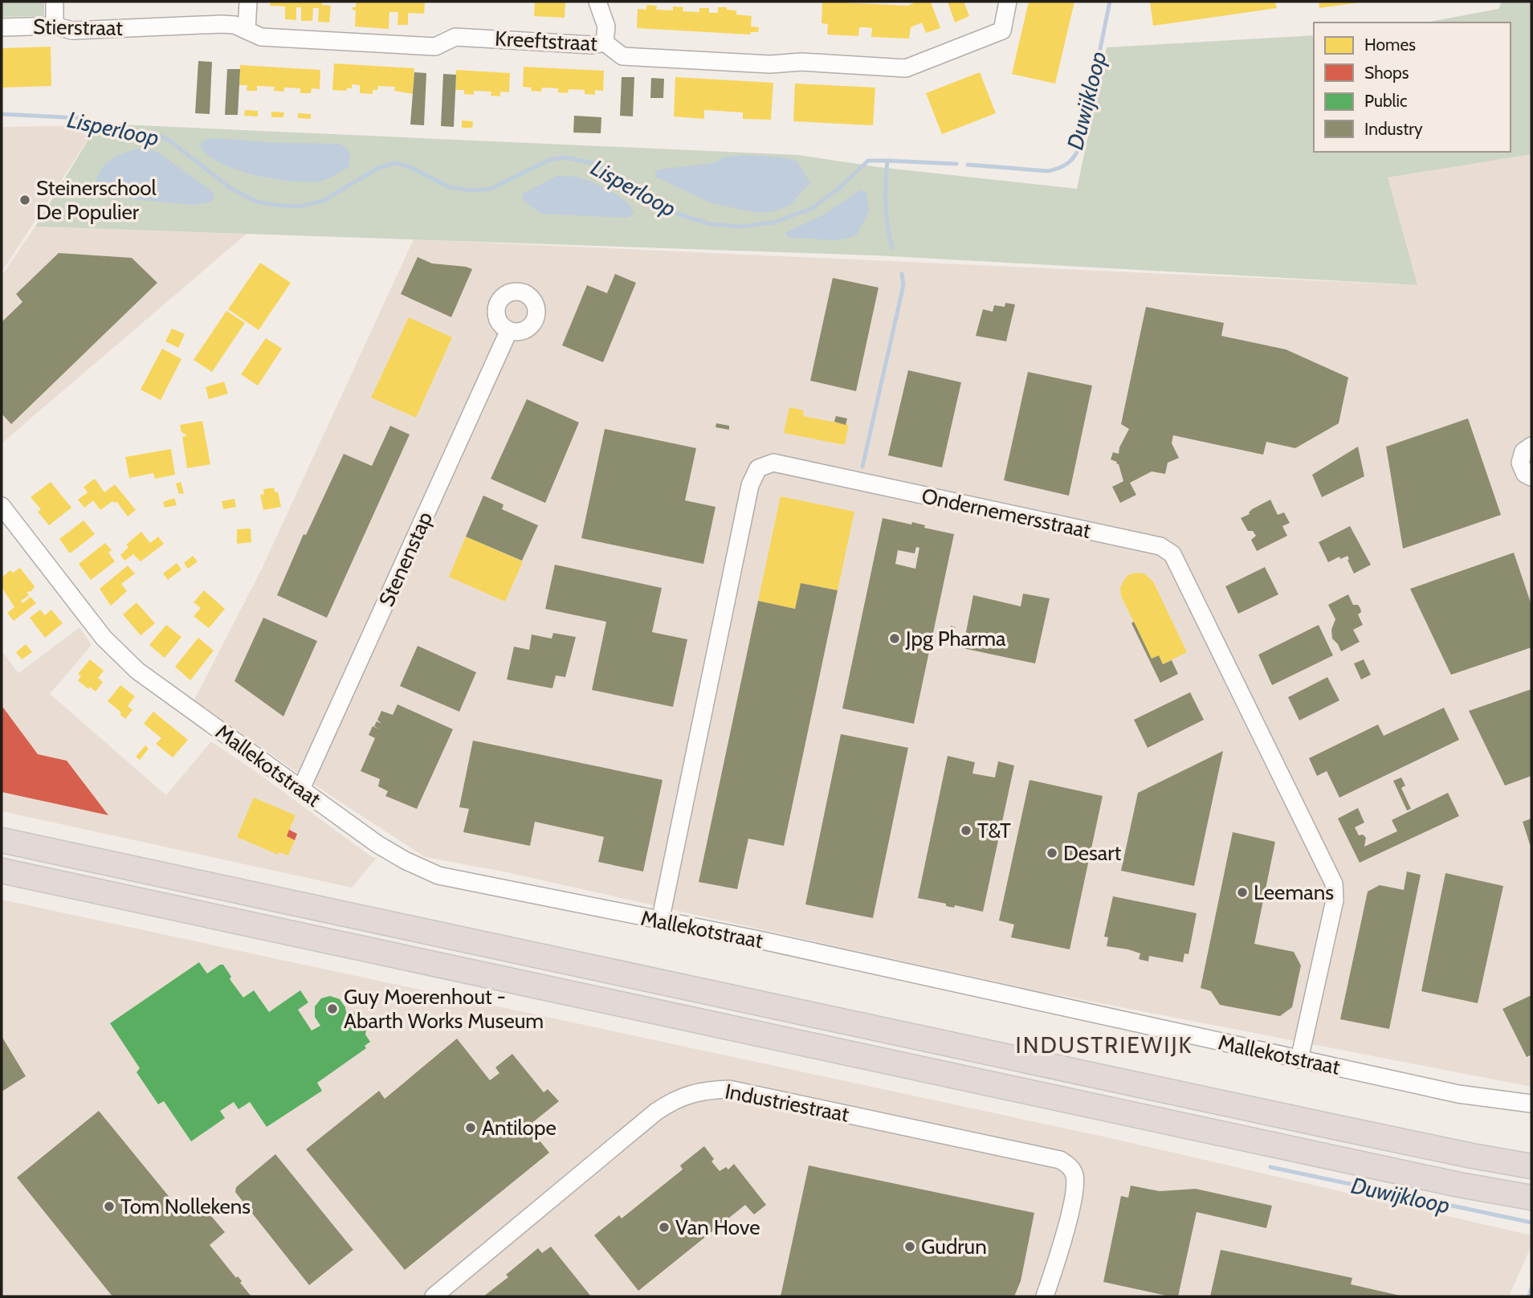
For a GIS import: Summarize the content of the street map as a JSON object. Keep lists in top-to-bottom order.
{
  "streets": {
    "street": [
      "Stierstraat",
      "Kreeftstraat",
      "Ondernemersstraat",
      "Stenenstap",
      "Mallekotstraat",
      "Industriestraat"
    ]
  },
  "crossings": [
    ["Stierstraat", "Kreeftstraat"],
    ["Ondernemersstraat", "Mallekotstraat"],
    ["Stenenstap", "Mallekotstraat"]
  ],
  "districts": ["INDUSTRIEWIJK"],
  "water": ["Duwijkloop", "Lisperloop"],
  "places": [
    "Steinerschool De Populier",
    "Jpg Pharma",
    "T&T",
    "Desart",
    "Leemans",
    "Guy Moerenhout - Abarth Works Museum",
    "Antilope",
    "Tom Nollekens",
    "Van Hove",
    "Gudrun"
  ],
  "legend": [
    "Homes",
    "Shops",
    "Public",
    "Industry"
  ]
}
